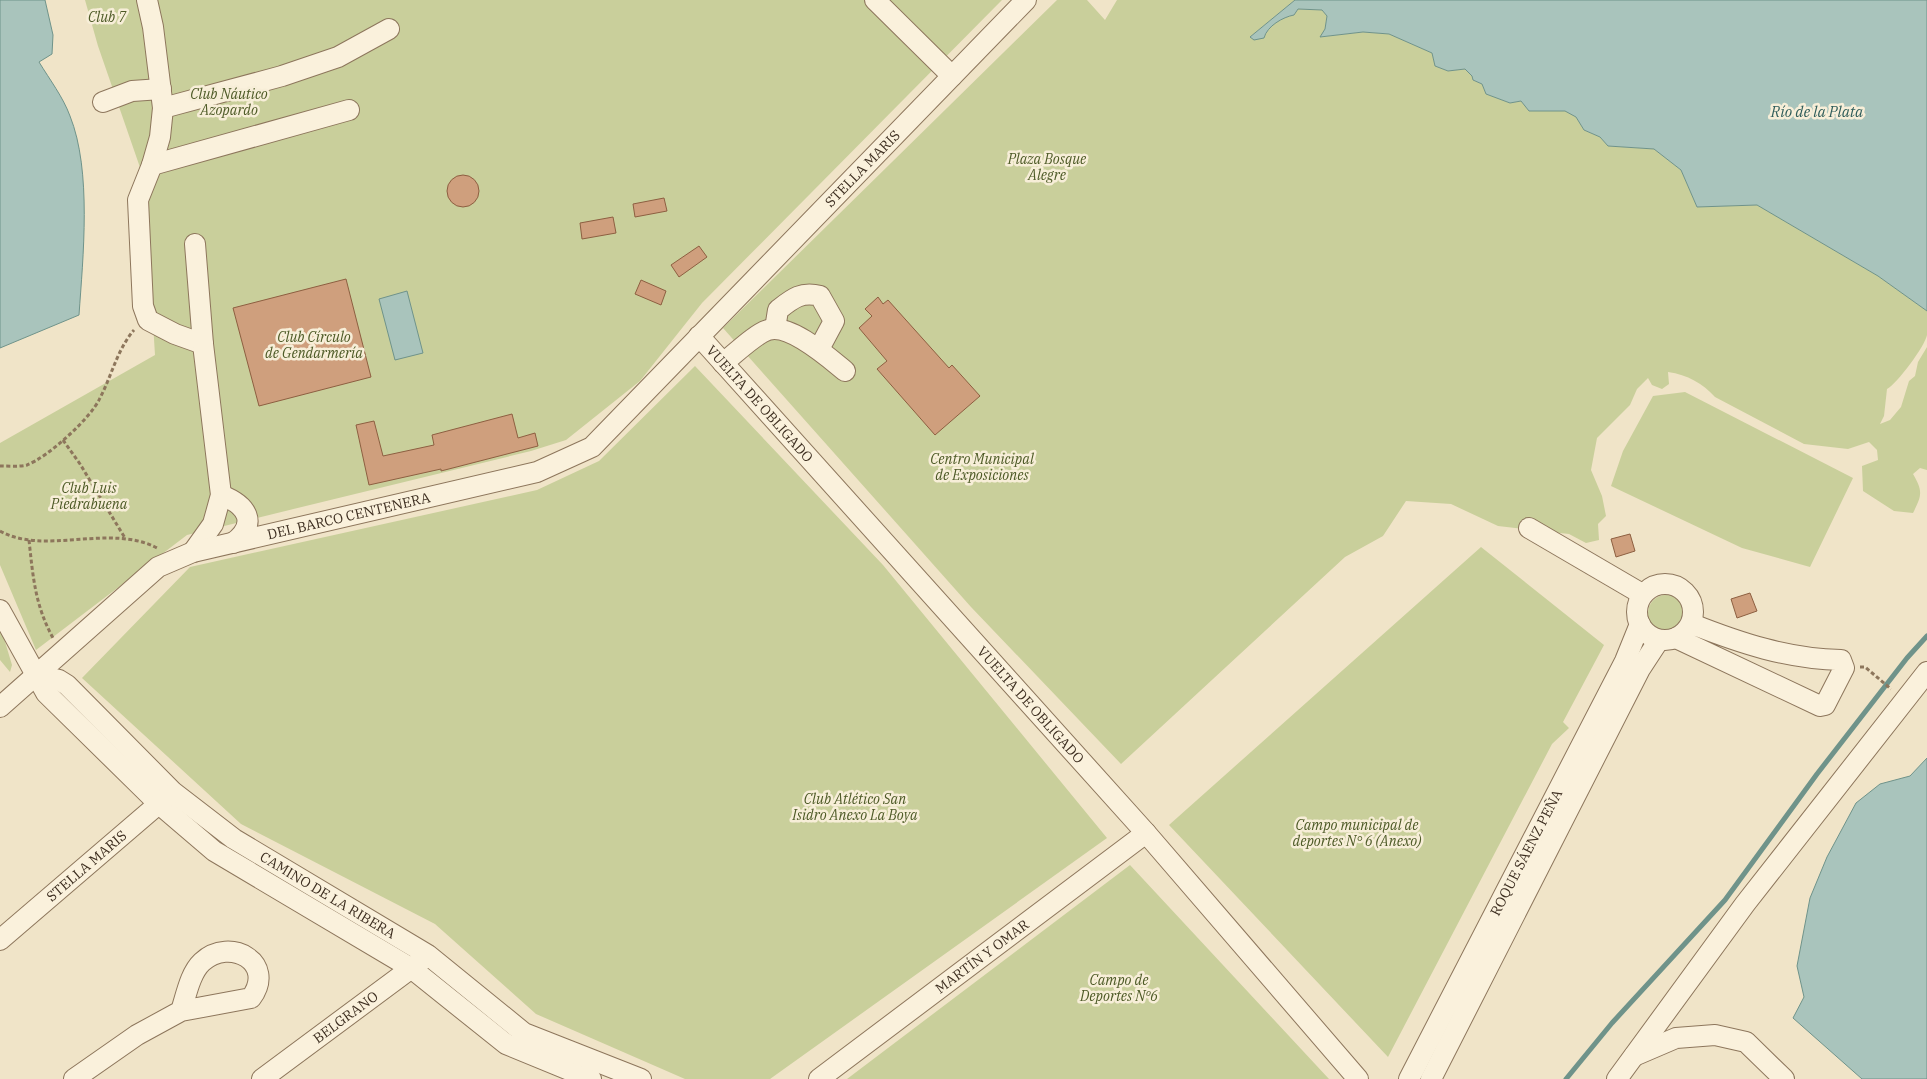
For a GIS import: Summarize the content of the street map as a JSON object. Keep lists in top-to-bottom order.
{
  "streets": {
    "street": [
      "STELLA MARIS",
      "VUELTA DE OBLIGADO",
      "DEL BARCO CENTENERA",
      "ROQUE SÁENZ PEÑA",
      "CAMINO DE LA RIBERA",
      "MARTÍN Y OMAR",
      "BELGRANO"
    ]
  },
  "crossings": [
    ["STELLA MARIS", "VUELTA DE OBLIGADO"],
    ["STELLA MARIS", "DEL BARCO CENTENERA"],
    ["STELLA MARIS", "CAMINO DE LA RIBERA"],
    ["VUELTA DE OBLIGADO", "DEL BARCO CENTENERA"],
    ["VUELTA DE OBLIGADO", "MARTÍN Y OMAR"],
    ["DEL BARCO CENTENERA", "CAMINO DE LA RIBERA"],
    ["CAMINO DE LA RIBERA", "BELGRANO"]
  ],
  "water": ["Río de la Plata"],
  "parks": [
    "Club 7",
    "Club Náutico Azopardo",
    "Plaza Bosque Alegre",
    "Club Círculo de Gendarmería",
    "Centro Municipal de Exposiciones",
    "Club Luis Piedrabuena",
    "Club Atlético San Isidro Anexo La Boya",
    "Campo municipal de deportes N° 6 (Anexo)",
    "Campo de Deportes Nº6"
  ]
}
